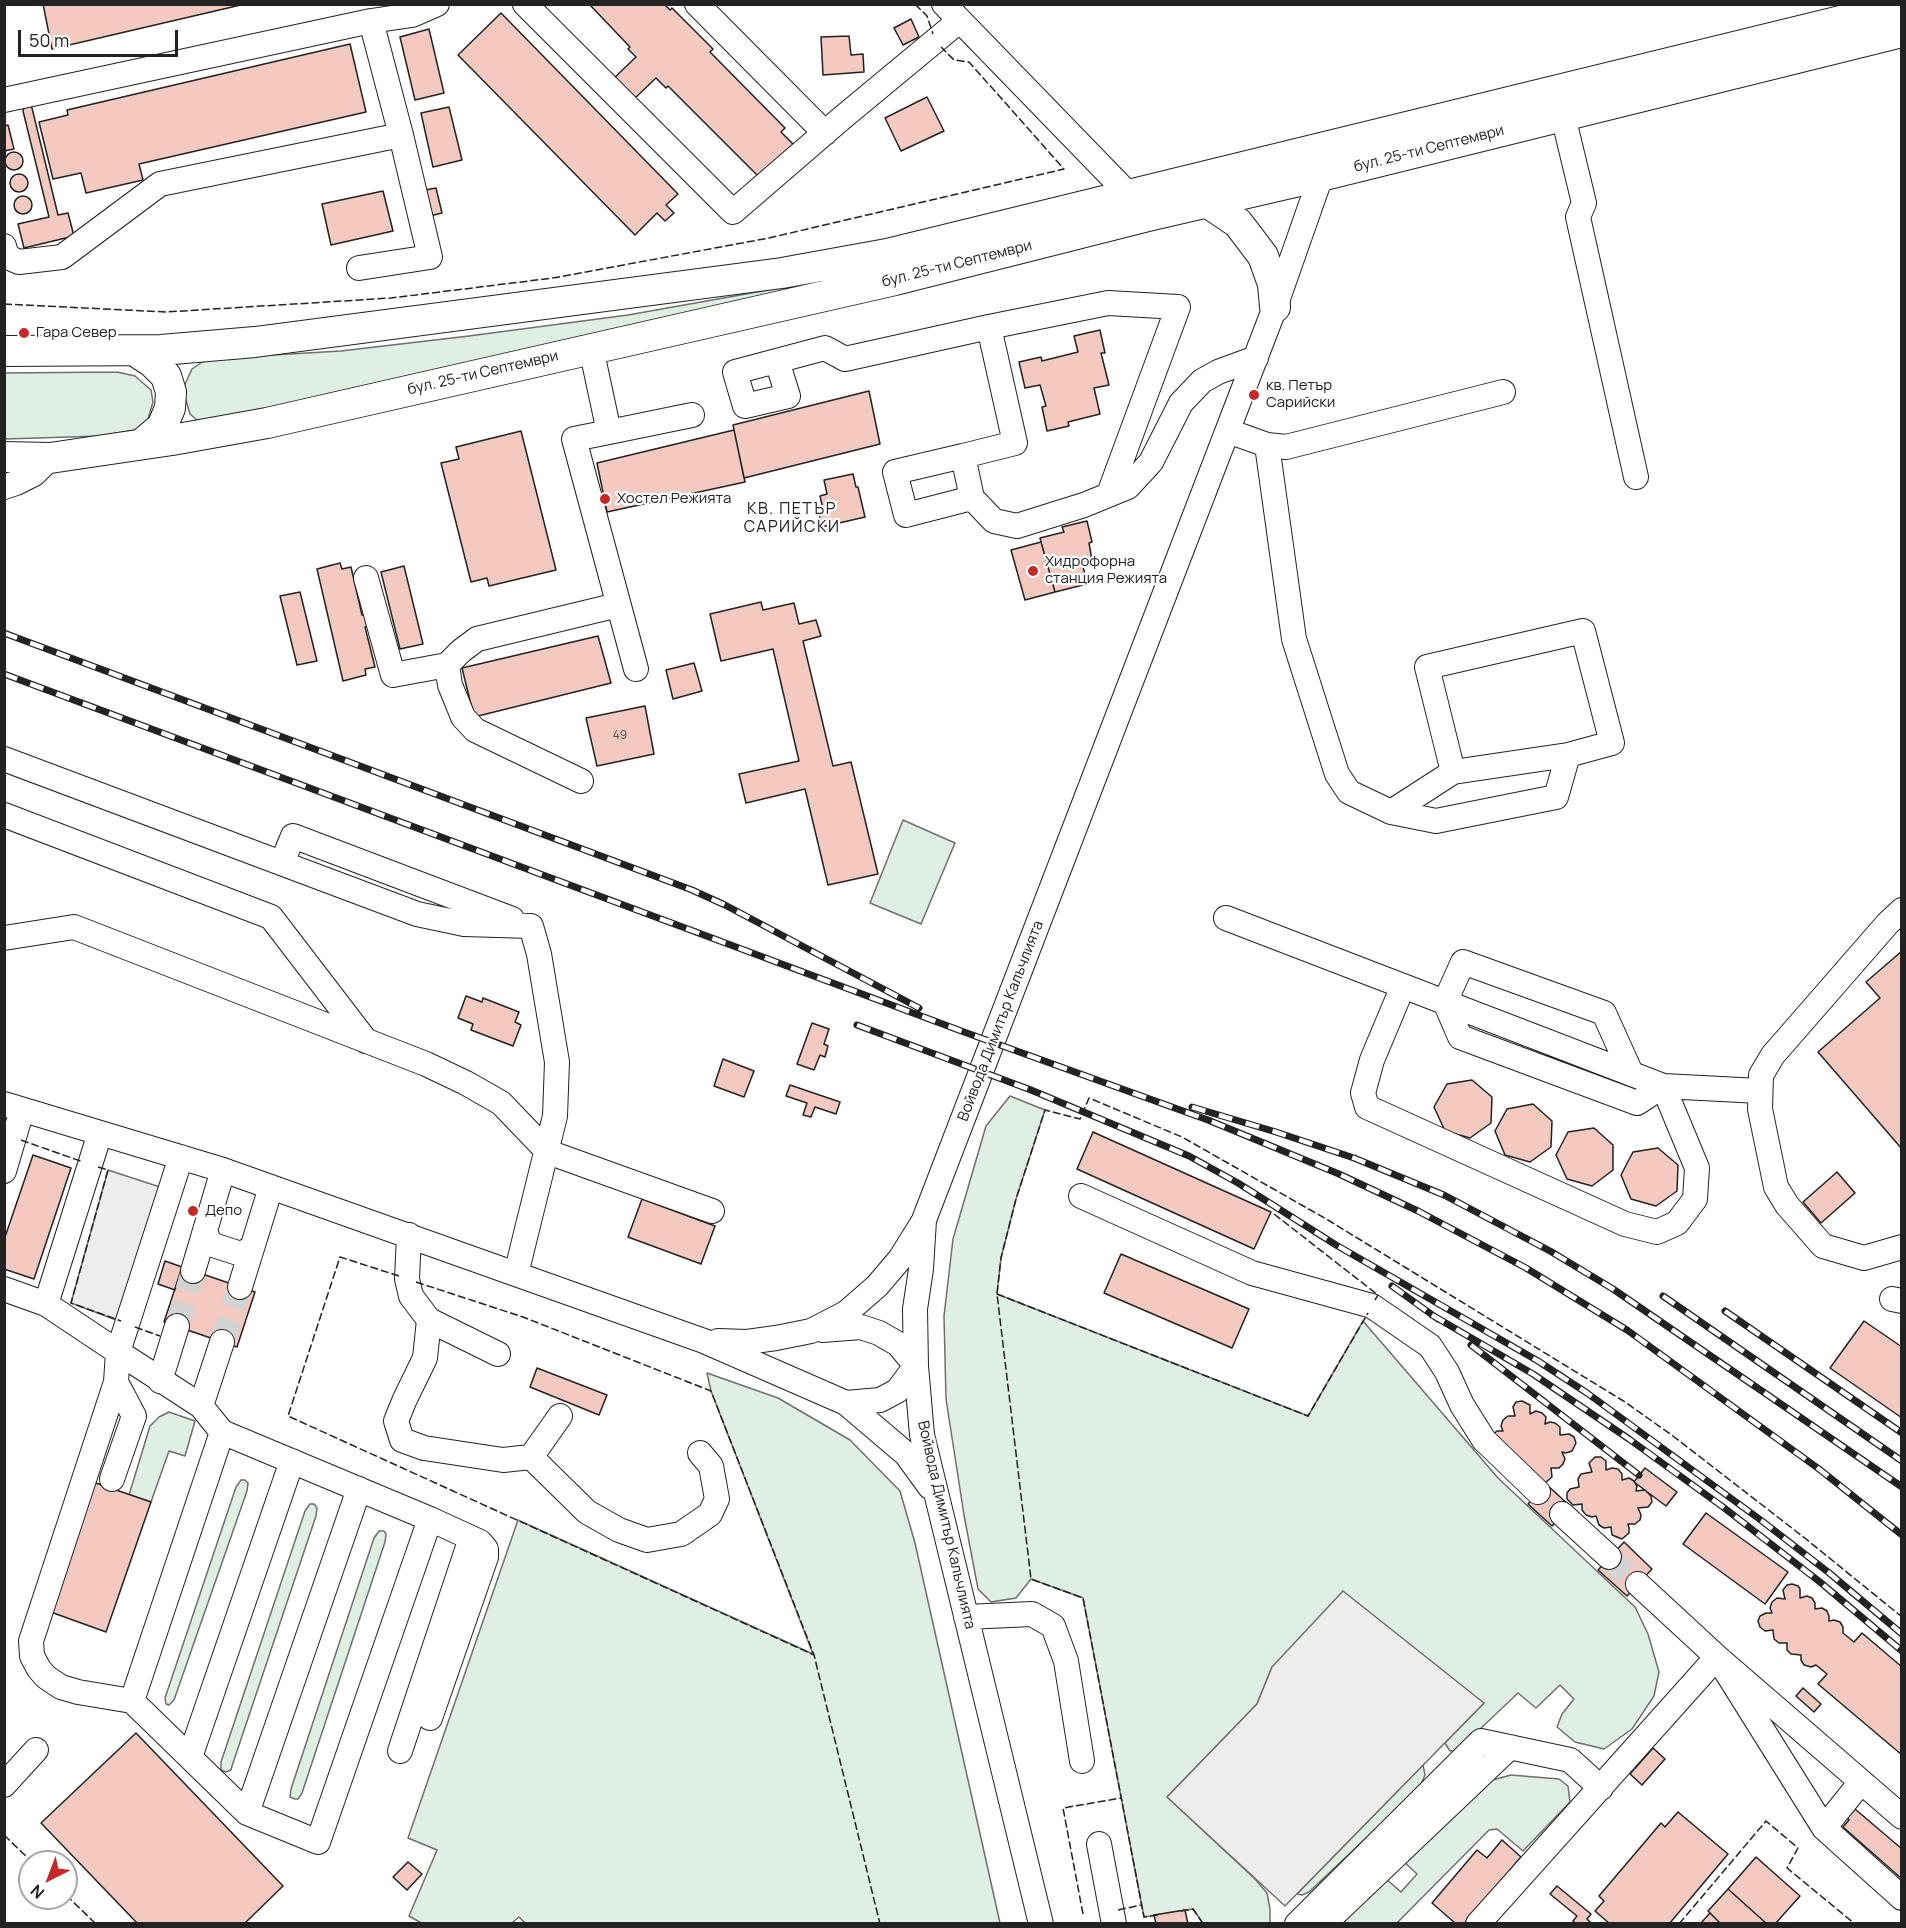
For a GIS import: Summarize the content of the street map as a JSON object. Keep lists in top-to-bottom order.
{
  "streets": {
    "main road": ["бул. 25-ти Септември"],
    "street": ["Войвода Димитър Калъчлията"]
  },
  "crossings": [
    ["бул. 25-ти Септември", "Войвода Димитър Калъчлията"]
  ],
  "districts": ["КВ. ПЕТЪР САРИЙСКИ"],
  "places": [
    "Гара Север",
    "кв. Петър Сарийски",
    "Хостел Режията",
    "Хидрофорна станция Режията",
    "Депо"
  ],
  "house_numbers": ["49"],
  "scale_bar": "50 m",
  "north": "bottom left"
}
